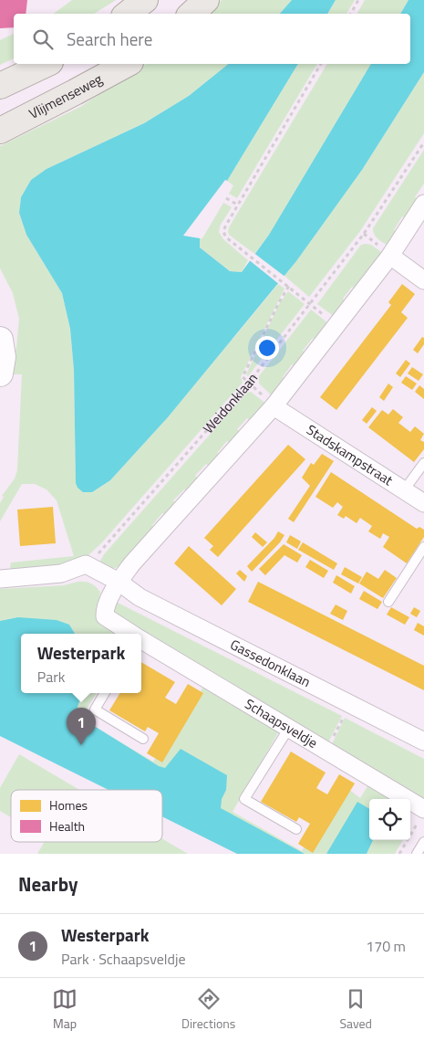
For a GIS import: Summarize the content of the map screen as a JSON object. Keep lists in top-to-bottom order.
{
  "streets": {
    "main road": ["Vlijmenseweg"],
    "street": ["Stadskampstraat", "Gassedonklaan", "Schaapsveldje"],
    "path": ["Weidonklaan"]
  },
  "crossings": [
    ["Gassedonklaan", "Schaapsveldje"]
  ],
  "legend": ["Homes", "Health"],
  "page": {
    "search": "Search here",
    "popup": ["Westerpark", "Park"],
    "pins": "1",
    "heading": "Nearby",
    "list": [
      {
        "mark": "1",
        "name": "Westerpark",
        "note": "Park · Schaapsveldje",
        "value": "170 m"
      }
    ],
    "nav": ["Map", "Directions", "Saved"]
  }
}
